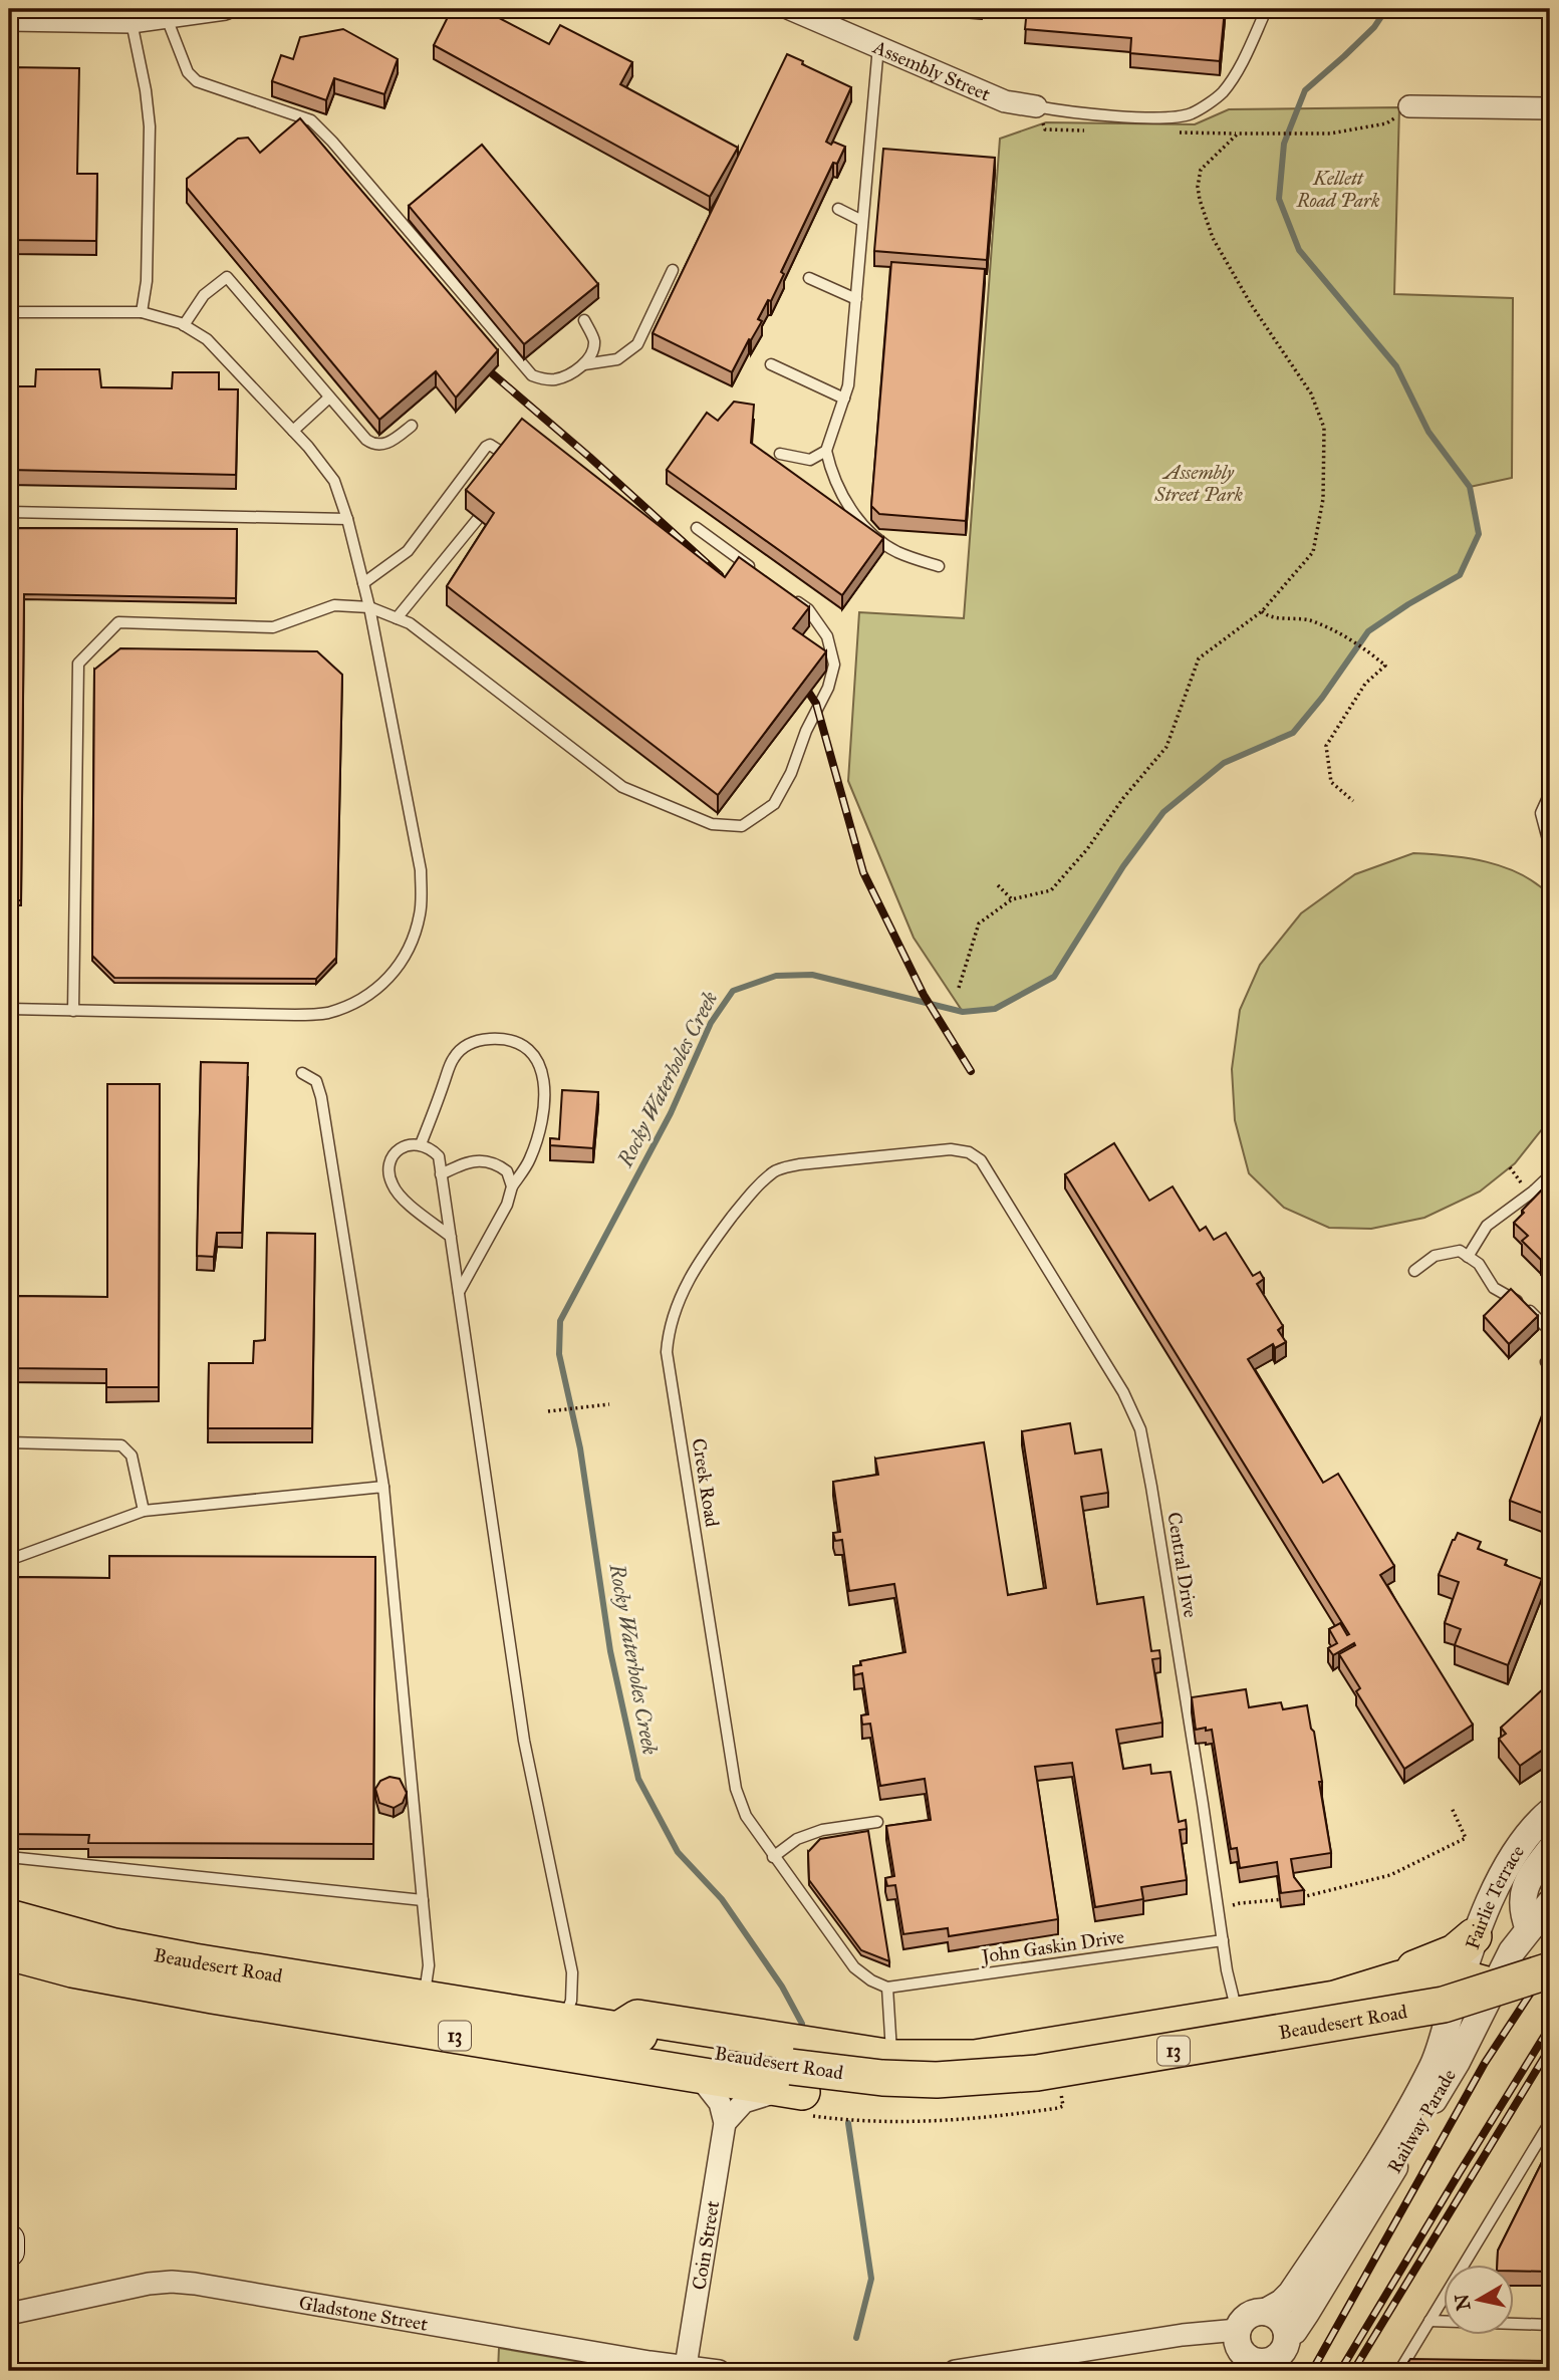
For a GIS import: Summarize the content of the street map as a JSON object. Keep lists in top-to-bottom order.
{
  "streets": {
    "highway": ["Beaudesert Road", "13"],
    "street": [
      "Assembly Street",
      "Fairlie Terrace",
      "Railway Parade",
      "Coin Street",
      "Gladstone Street"
    ],
    "lane": ["Creek Road", "Central Drive", "John Gaskin Drive"]
  },
  "crossings": [
    ["Creek Road", "Central Drive"],
    ["Creek Road", "John Gaskin Drive"],
    ["Central Drive", "John Gaskin Drive"],
    ["Fairlie Terrace", "Railway Parade"],
    ["Coin Street", "Gladstone Street"]
  ],
  "water": ["Rocky Waterholes Creek"],
  "parks": ["Kellett Road Park", "Assembly Street Park"],
  "north": "left"
}
